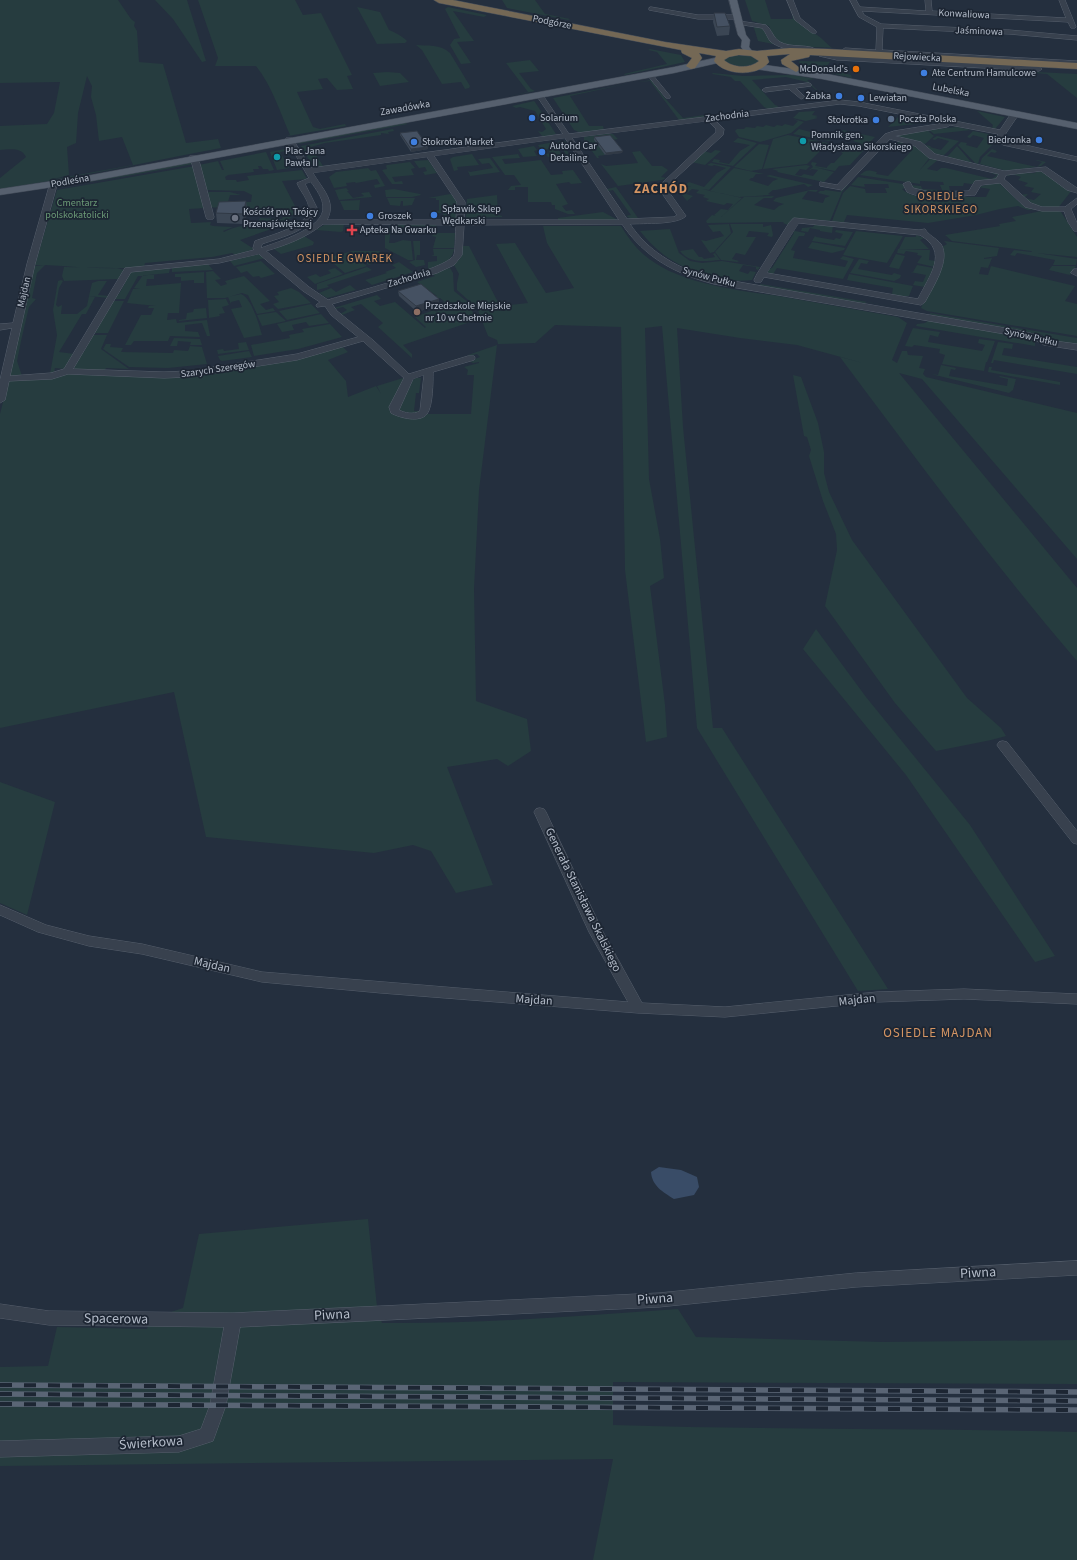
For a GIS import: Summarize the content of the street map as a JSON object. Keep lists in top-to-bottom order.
{
  "streets": {
    "highway": ["Podgórze", "Rejowiecka"],
    "main road": ["Lubelska", "Zawadówka", "Podleśna"],
    "street": [
      "Konwaliowa",
      "Jaśminowa",
      "Zachodnia",
      "Synów Pułku",
      "Majdan",
      "Szarych Szeregów",
      "Generała Stanisława Skalskiego",
      "Piwna",
      "Spacerowa",
      "Świerkowa"
    ]
  },
  "crossings": [
    ["Podgórze", "Zawadówka"],
    ["Rejowiecka", "Lubelska"],
    ["Zawadówka", "Podleśna"],
    ["Zawadówka", "Synów Pułku"],
    ["Zachodnia", "Synów Pułku"],
    ["Podleśna", "Majdan"],
    ["Majdan", "Szarych Szeregów"],
    ["Majdan", "Generała Stanisława Skalskiego"],
    ["Piwna", "Spacerowa"],
    ["Piwna", "Świerkowa"],
    ["Spacerowa", "Świerkowa"]
  ],
  "districts": [
    "ZACHÓD",
    "OSIEDLE SIKORSKIEGO",
    "OSIEDLE GWAREK",
    "OSIEDLE MAJDAN"
  ],
  "parks": ["Cmentarz polskokatolicki"],
  "places": {
    "other": [
      "McDonald's",
      "Ate Centrum Hamulcowe",
      "Żabka",
      "Lewiatan",
      "Solarium",
      "Poczta Polska",
      "Stokrotka",
      "Biedronka",
      "Pomnik gen. Władysława Sikorskiego",
      "Stokrotka Market",
      "Autohd Car Detailing",
      "Plac Jana Pawła II",
      "Spławik Sklep Wędkarski",
      "Groszek",
      "Kościół pw. Trójcy Przenajświętszej",
      "Przedszkole Miejskie nr 10 w Chełmie"
    ],
    "health": ["Apteka Na Gwarku"]
  }
}
